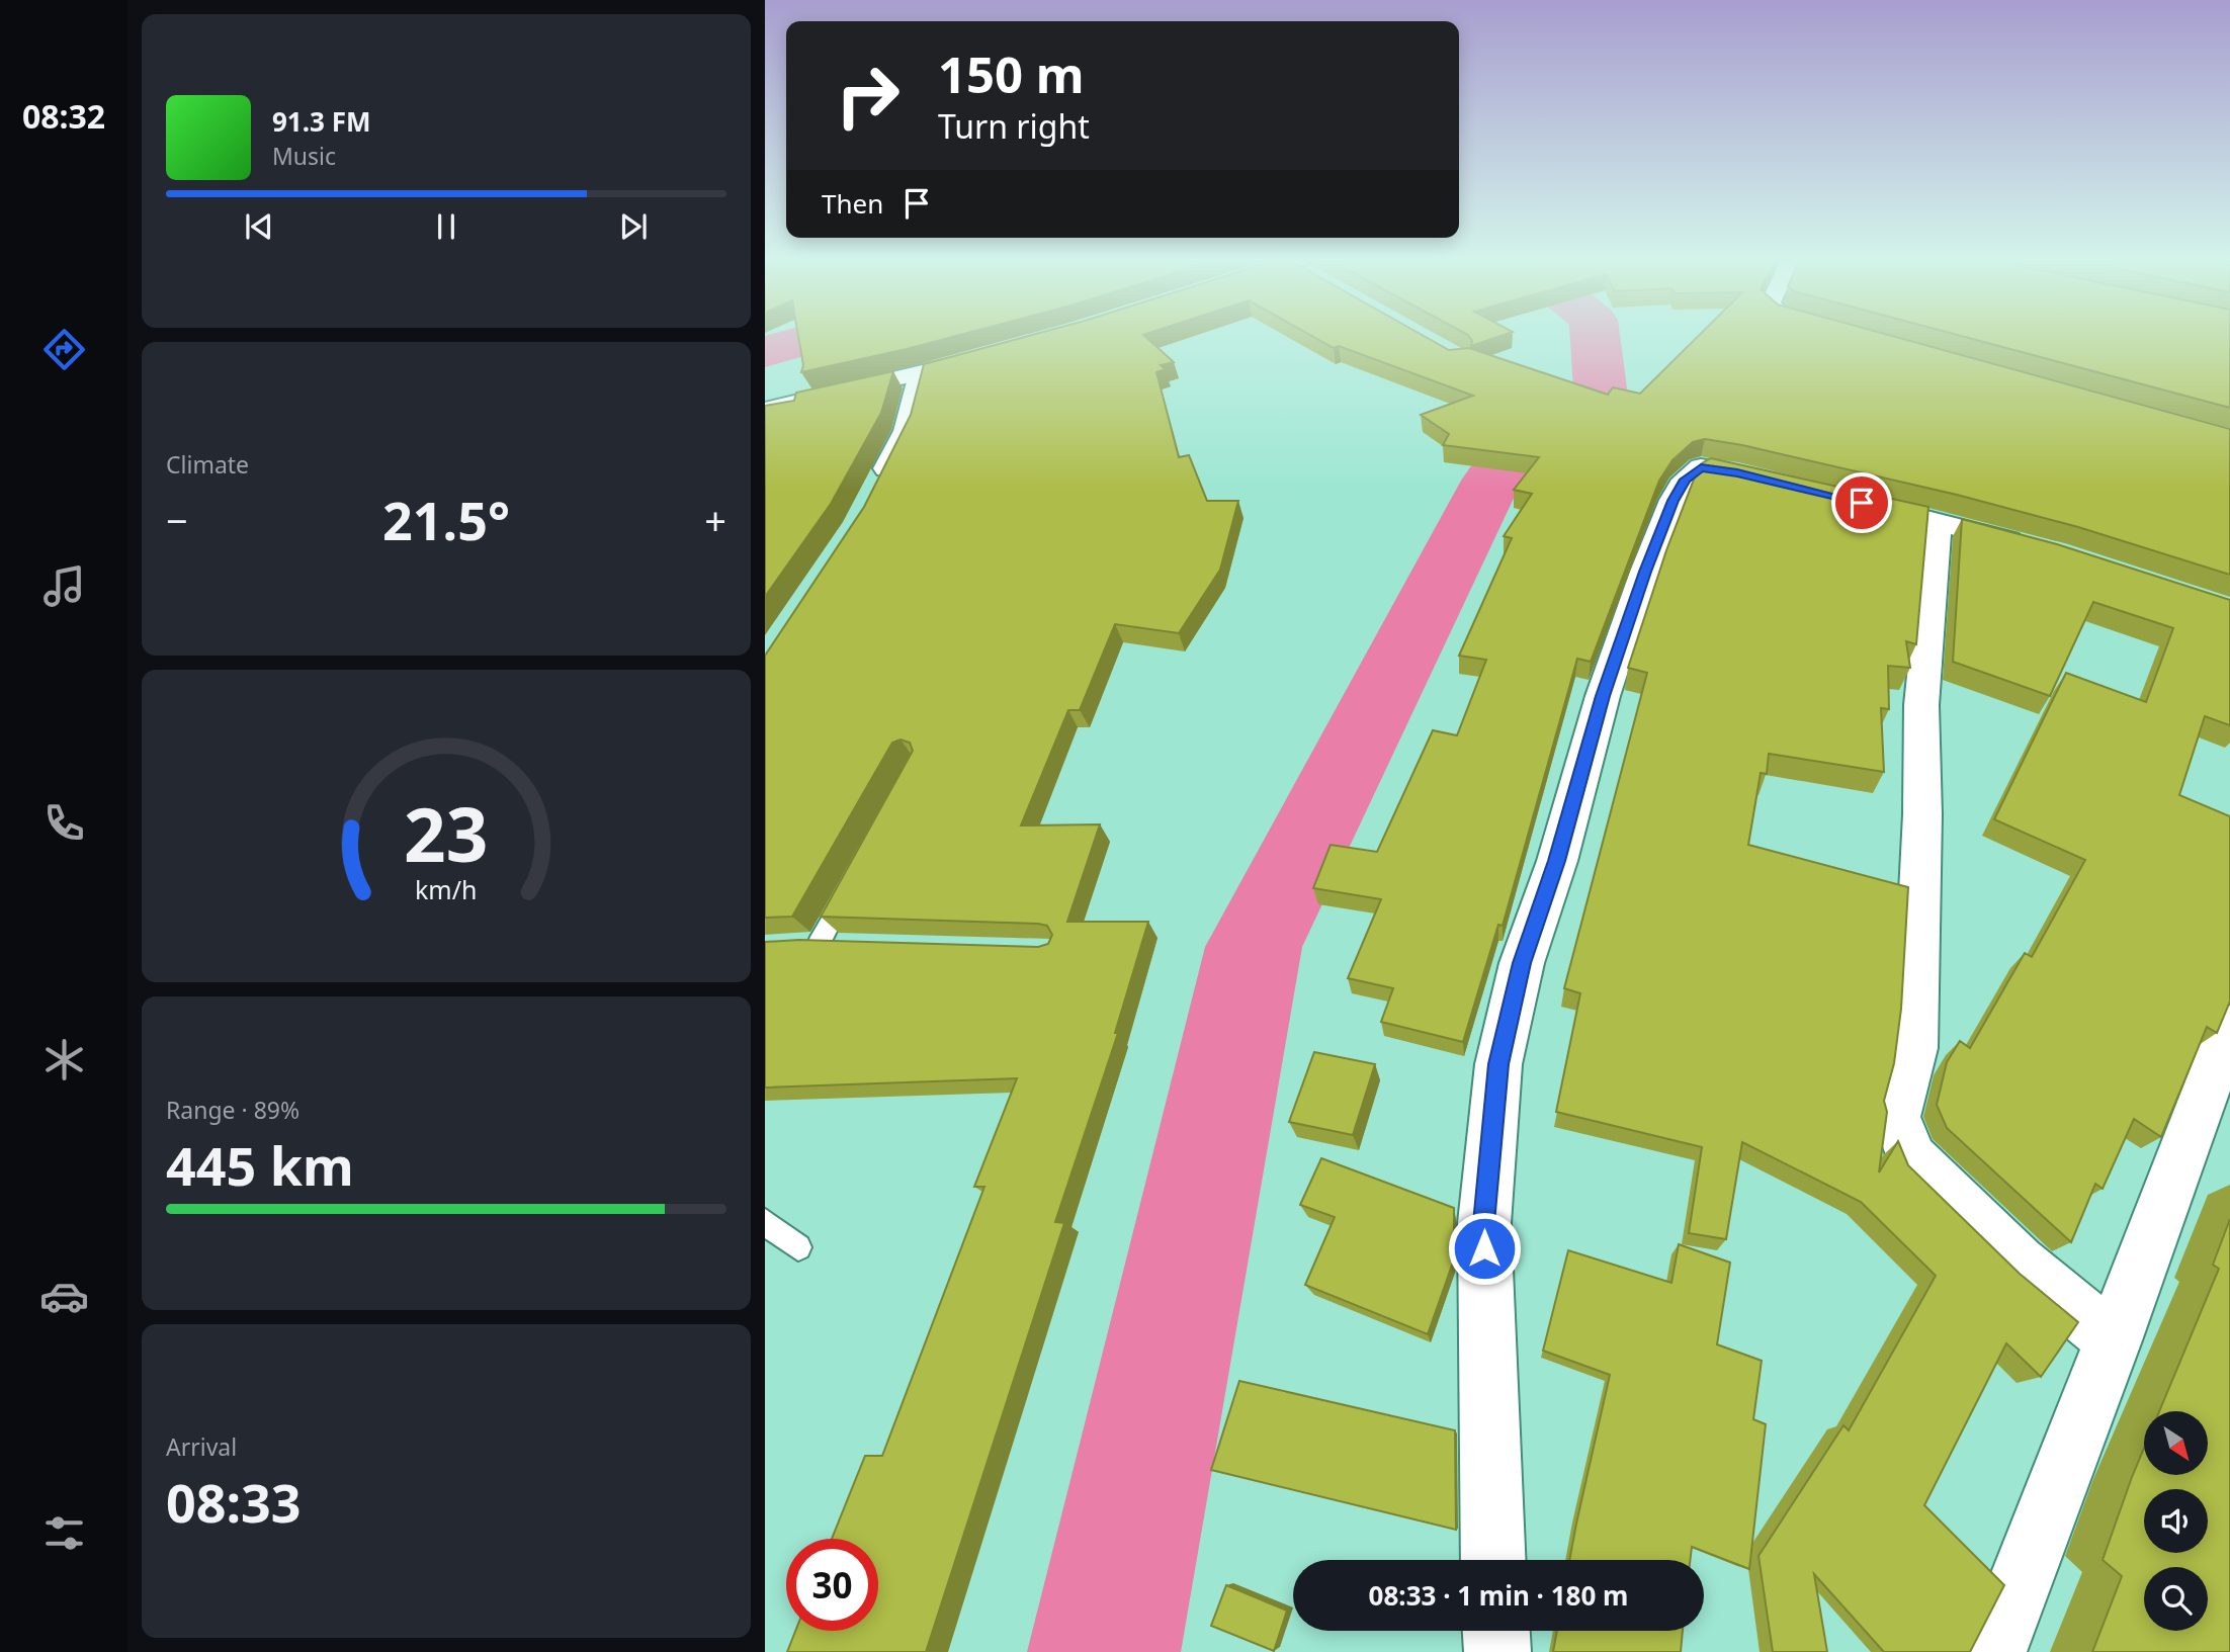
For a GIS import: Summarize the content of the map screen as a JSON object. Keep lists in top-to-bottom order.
{
  "north": "bottom right",
  "page": {
    "tabs": "08:32",
    "turn": ["150 m", "Turn right"],
    "song": ["91.3 FM", "Music"],
    "then": "Then",
    "tile": [
      "Climate",
      ["Range · 89%", "445 km"],
      ["Arrival", "08:33"]
    ],
    "heat": ["−", "21.5°", "+"],
    "limit": "30",
    "trip": "08:33 · 1 min · 180 m",
    "gauge": ["23", "km/h"]
  }
}
